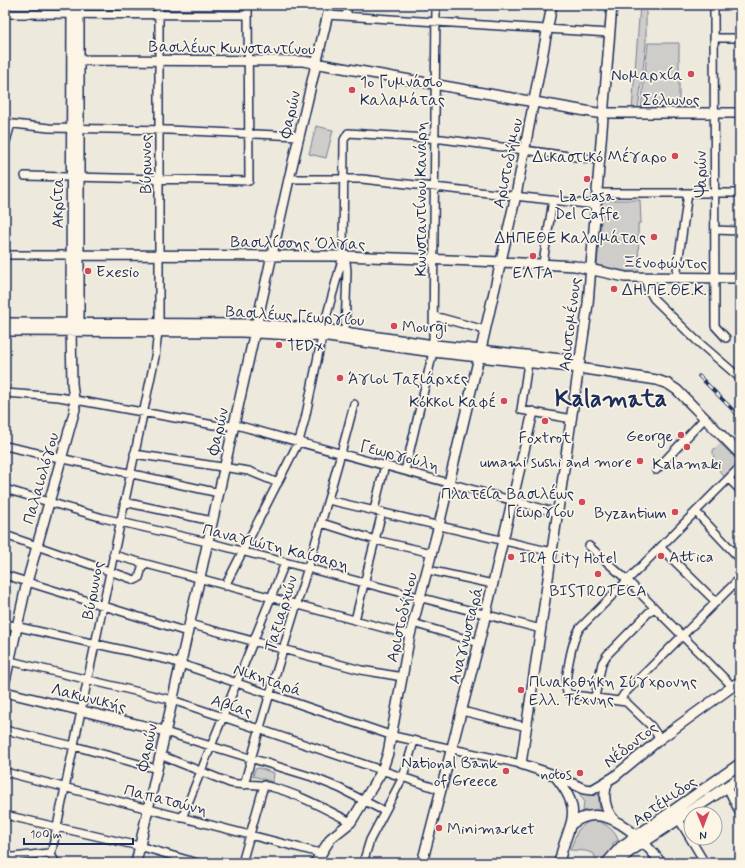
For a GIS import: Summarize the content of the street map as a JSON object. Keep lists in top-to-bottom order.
{
  "streets": {
    "main road": ["Αρτέμιδος"],
    "street": [
      "Βασιλέως Κωνσταντίνου",
      "Σόλωνος",
      "Φαρών",
      "Αριστοδήμου",
      "Βύρωνος",
      "Ψαρών",
      "Κωνσταντίνου Κανάρη",
      "Ακρίτα",
      "Βασιλίσσης Όλγας",
      "Ξενοφώντος",
      "Βασιλέως Γεωργίου",
      "Αριστομένους",
      "Γεωργούλη",
      "Παλαιολόγου",
      "Παναγιώτη Καίσαρη",
      "Ταξιαρχών",
      "Αναγνωσταρά",
      "Νικηταρά",
      "Λακωνικής",
      "Αβίας",
      "Νέδοντος",
      "Παπατσώνη"
    ]
  },
  "crossings": [
    ["Βασιλέως Κωνσταντίνου", "Σόλωνος"],
    ["Βασιλέως Κωνσταντίνου", "Φαρών"],
    ["Βασιλέως Κωνσταντίνου", "Αριστοδήμου"],
    ["Βασιλέως Κωνσταντίνου", "Βύρωνος"],
    ["Βασιλέως Κωνσταντίνου", "Κωνσταντίνου Κανάρη"],
    ["Βασιλέως Κωνσταντίνου", "Ακρίτα"],
    ["Βασιλέως Κωνσταντίνου", "Αριστομένους"],
    ["Σόλωνος", "Ψαρών"],
    ["Σόλωνος", "Αριστομένους"],
    ["Φαρών", "Βασιλίσσης Όλγας"],
    ["Φαρών", "Βασιλέως Γεωργίου"],
    ["Φαρών", "Γεωργούλη"],
    ["Φαρών", "Παναγιώτη Καίσαρη"],
    ["Φαρών", "Νικηταρά"],
    ["Φαρών", "Λακωνικής"],
    ["Φαρών", "Αβίας"],
    ["Φαρών", "Παπατσώνη"],
    ["Αριστοδήμου", "Βασιλίσσης Όλγας"],
    ["Αριστοδήμου", "Βασιλέως Γεωργίου"],
    ["Αριστοδήμου", "Γεωργούλη"],
    ["Αριστοδήμου", "Παναγιώτη Καίσαρη"],
    ["Αριστοδήμου", "Νικηταρά"],
    ["Αριστοδήμου", "Αβίας"],
    ["Αριστοδήμου", "Παπατσώνη"],
    ["Βύρωνος", "Βασιλίσσης Όλγας"],
    ["Βύρωνος", "Βασιλέως Γεωργίου"],
    ["Βύρωνος", "Γεωργούλη"],
    ["Βύρωνος", "Παναγιώτη Καίσαρη"],
    ["Βύρωνος", "Νικηταρά"],
    ["Βύρωνος", "Λακωνικής"],
    ["Βύρωνος", "Αβίας"],
    ["Βύρωνος", "Παπατσώνη"],
    ["Ψαρών", "Ξενοφώντος"],
    ["Κωνσταντίνου Κανάρη", "Βασιλίσσης Όλγας"],
    ["Κωνσταντίνου Κανάρη", "Βασιλέως Γεωργίου"],
    ["Κωνσταντίνου Κανάρη", "Γεωργούλη"],
    ["Ακρίτα", "Βασιλίσσης Όλγας"],
    ["Ακρίτα", "Βασιλέως Γεωργίου"],
    ["Ακρίτα", "Γεωργούλη"],
    ["Ακρίτα", "Παλαιολόγου"],
    ["Βασιλίσσης Όλγας", "Ξενοφώντος"],
    ["Βασιλίσσης Όλγας", "Αριστομένους"],
    ["Ξενοφώντος", "Αριστομένους"],
    ["Βασιλέως Γεωργίου", "Αριστομένους"],
    ["Αριστομένους", "Γεωργούλη"],
    ["Αριστομένους", "Παναγιώτη Καίσαρη"],
    ["Αριστομένους", "Νικηταρά"],
    ["Αριστομένους", "Νέδοντος"],
    ["Γεωργούλη", "Παλαιολόγου"],
    ["Γεωργούλη", "Ταξιαρχών"],
    ["Γεωργούλη", "Αναγνωσταρά"],
    ["Παλαιολόγου", "Παναγιώτη Καίσαρη"],
    ["Παλαιολόγου", "Νικηταρά"],
    ["Παλαιολόγου", "Αβίας"],
    ["Παναγιώτη Καίσαρη", "Ταξιαρχών"],
    ["Παναγιώτη Καίσαρη", "Αναγνωσταρά"],
    ["Ταξιαρχών", "Νικηταρά"],
    ["Ταξιαρχών", "Αβίας"],
    ["Αναγνωσταρά", "Νικηταρά"],
    ["Αναγνωσταρά", "Αβίας"],
    ["Νικηταρά", "Νέδοντος"]
  ],
  "districts": ["Kalamata"],
  "places": [
    "Νομαρχία",
    "1ο Γυμνάσιο Καλαμάτας",
    "Δικαστικό Μέγαρο",
    "La Casa Del Caffe",
    "ΔΗΠΕΘΕ Καλαμάτας",
    "ΕΛΤΑ",
    "Exesio",
    "ΔΗ.ΠΕ.ΘΕ.Κ.",
    "Mourgi",
    "TEDx",
    "Άγιοι Ταξιάρχες",
    "Κόκκοι Καφέ",
    "Foxtrot",
    "George",
    "Kalamaki",
    "umami sushi and more",
    "Πλατεία Βασιλέως Γεωργίου",
    "Byzantium",
    "Attica",
    "IRA City Hotel",
    "BISTROTECA",
    "Πινακοθήκη Σύγχρονης Ελλ. Τέχνης",
    "National Bank of Greece",
    "notos",
    "Minimarket"
  ],
  "scale_bar": "100 m",
  "north": "bottom"
}
